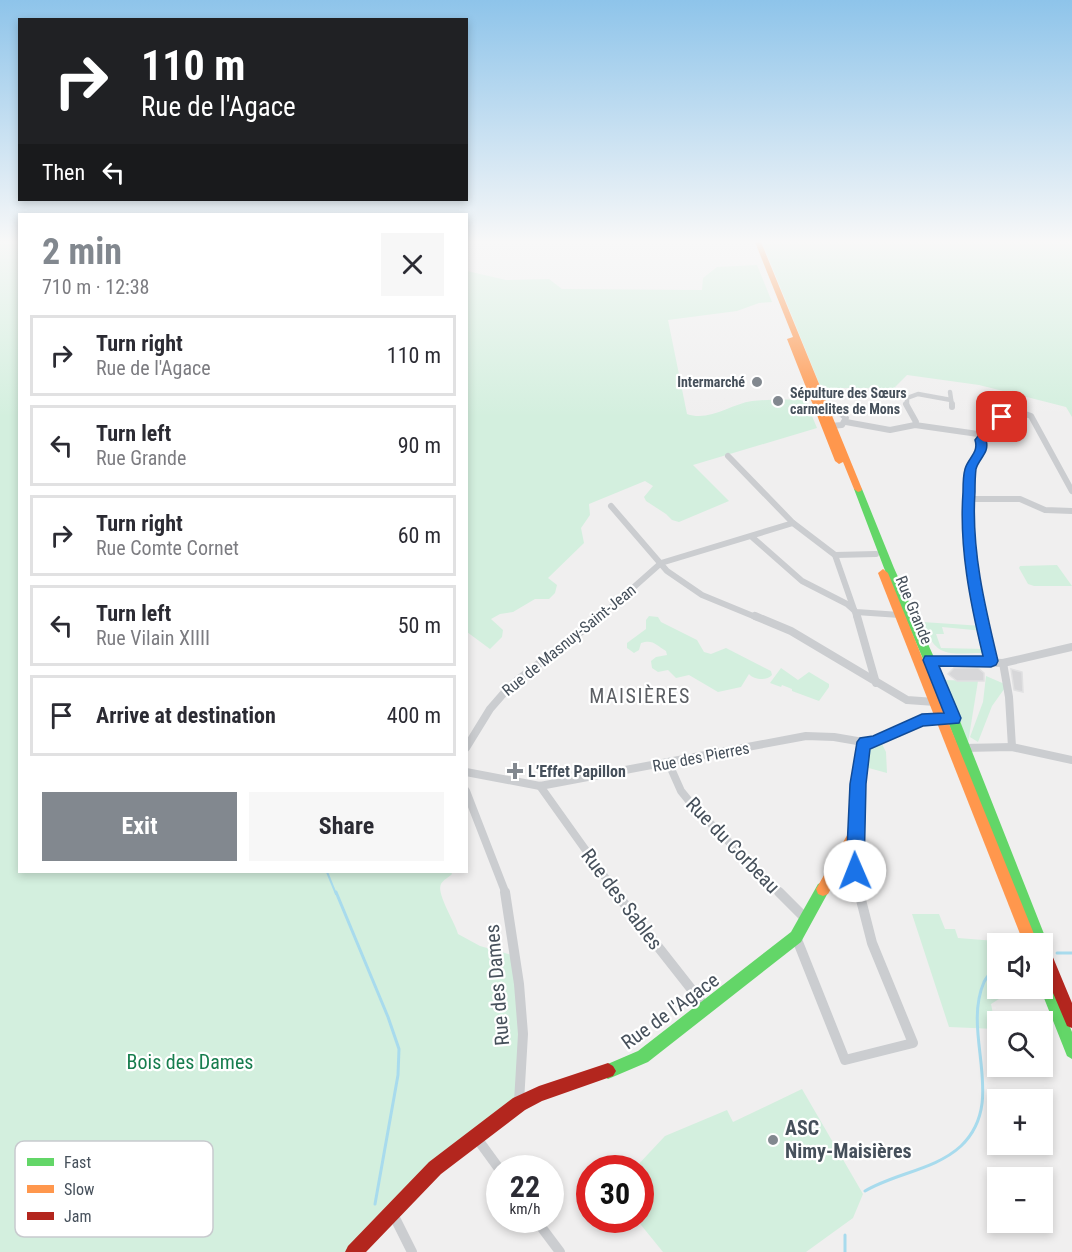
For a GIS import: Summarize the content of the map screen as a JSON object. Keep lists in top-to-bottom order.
{
  "streets": {
    "main road": ["Rue Grande", "Rue de l'Agace"],
    "street": [
      "Rue de Masnuy-Saint-Jean",
      "Rue des Pierres",
      "Rue du Corbeau",
      "Rue des Sables",
      "Rue des Dames"
    ]
  },
  "crossings": [
    ["Rue des Pierres", "Rue du Corbeau"],
    ["Rue des Pierres", "Rue des Sables"],
    ["Rue des Pierres", "Rue de l'Agace"],
    ["Rue du Corbeau", "Rue de l'Agace"],
    ["Rue des Sables", "Rue de l'Agace"],
    ["Rue des Dames", "Rue de l'Agace"]
  ],
  "districts": ["MAISIÈRES"],
  "parks": ["Bois des Dames"],
  "places": {
    "other": ["Intermarché", "Sépulture des Sœurs carmelites de Mons", "ASC Nimy-Maisières"],
    "health": ["L’Effet Papillon"]
  },
  "legend": ["Fast", "Slow", "Jam"],
  "page": {
    "turn": ["110 m", "Rue de l'Agace"],
    "then": "Then",
    "heading": ["2 min", "710 m · 12:38"],
    "list": [
      {
        "name": "Turn right",
        "note": "Rue de l'Agace",
        "value": "110 m"
      },
      {
        "name": "Turn left",
        "note": "Rue Grande",
        "value": "90 m"
      },
      {
        "name": "Turn right",
        "note": "Rue Comte Cornet",
        "value": "60 m"
      },
      {
        "name": "Turn left",
        "note": "Rue Vilain XIIII",
        "value": "50 m"
      },
      {
        "name": "Arrive at destination",
        "value": "400 m"
      }
    ],
    "buttons": ["Exit", "Share"],
    "map_buttons": ["+", "−"],
    "speed": "22 km/h",
    "limit": "30"
  }
}
